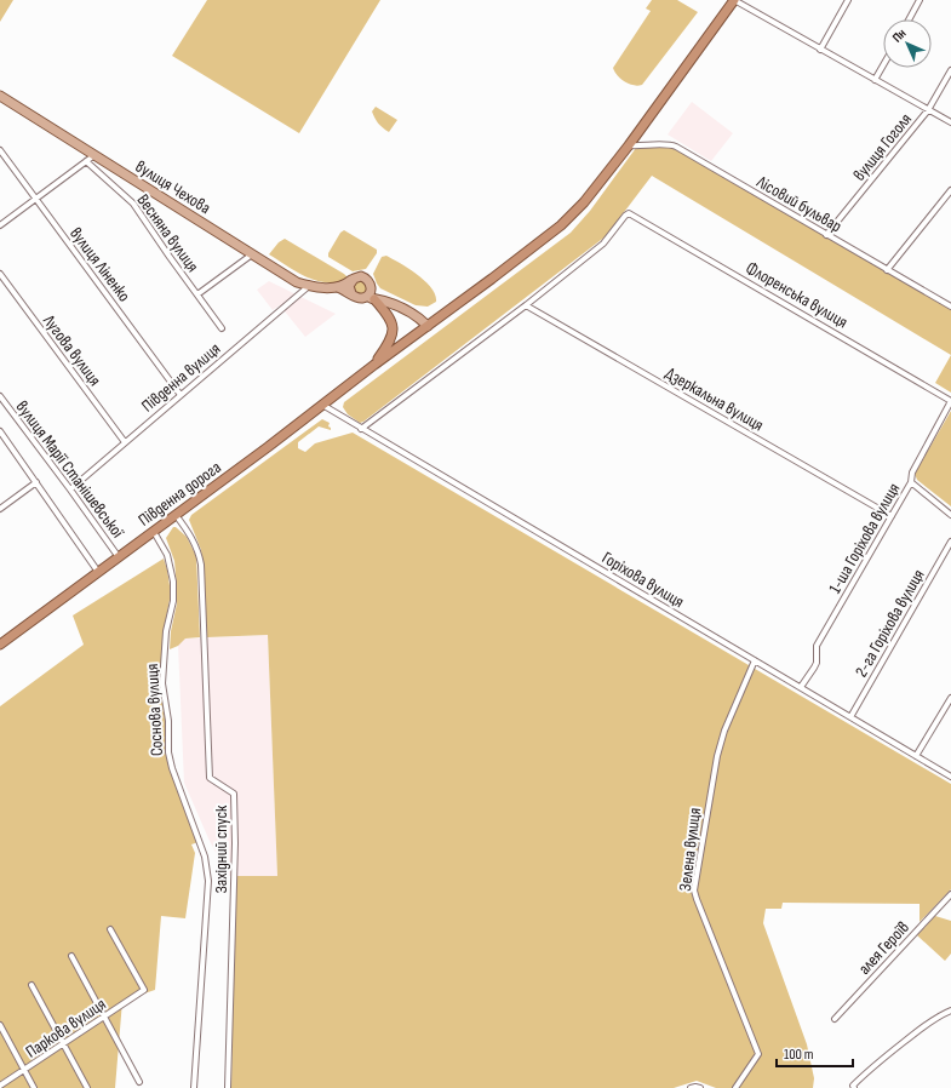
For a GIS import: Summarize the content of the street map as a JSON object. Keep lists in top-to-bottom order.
{
  "streets": {
    "highway": ["Південна дорога"],
    "main road": ["вулиця Чехова"],
    "street": [
      "вулиця Гоголя",
      "Лісовий бульвар",
      "Весняна вулиця",
      "вулиця Ліненко",
      "Флоренська вулиця",
      "Лугова вулиця",
      "Південна вулиця",
      "Дзеркальна вулиця",
      "вулиця Марії Станішевської",
      "1-ша Горіхова вулиця",
      "Горіхова вулиця",
      "2-га Горіхова вулиця",
      "Соснова вулиця",
      "Західний спуск",
      "Зелена вулиця",
      "алея Героїв",
      "Паркова вулиця"
    ]
  },
  "crossings": [
    ["вулиця Гоголя", "Лісовий бульвар"],
    ["вулиця Чехова", "Південна вулиця"],
    ["Лісовий бульвар", "Південна дорога"],
    ["вулиця Ліненко", "Південна вулиця"],
    ["Флоренська вулиця", "Дзеркальна вулиця"],
    ["Флоренська вулиця", "1-ша Горіхова вулиця"],
    ["Лугова вулиця", "Південна вулиця"],
    ["Південна вулиця", "вулиця Марії Станішевської"],
    ["Дзеркальна вулиця", "1-ша Горіхова вулиця"],
    ["вулиця Марії Станішевської", "Південна дорога"],
    ["Південна дорога", "Горіхова вулиця"],
    ["Південна дорога", "Соснова вулиця"],
    ["Південна дорога", "Західний спуск"],
    ["1-ша Горіхова вулиця", "Горіхова вулиця"],
    ["Горіхова вулиця", "2-га Горіхова вулиця"],
    ["Горіхова вулиця", "Зелена вулиця"]
  ],
  "scale_bar": "100 m",
  "north": "top left"
}
